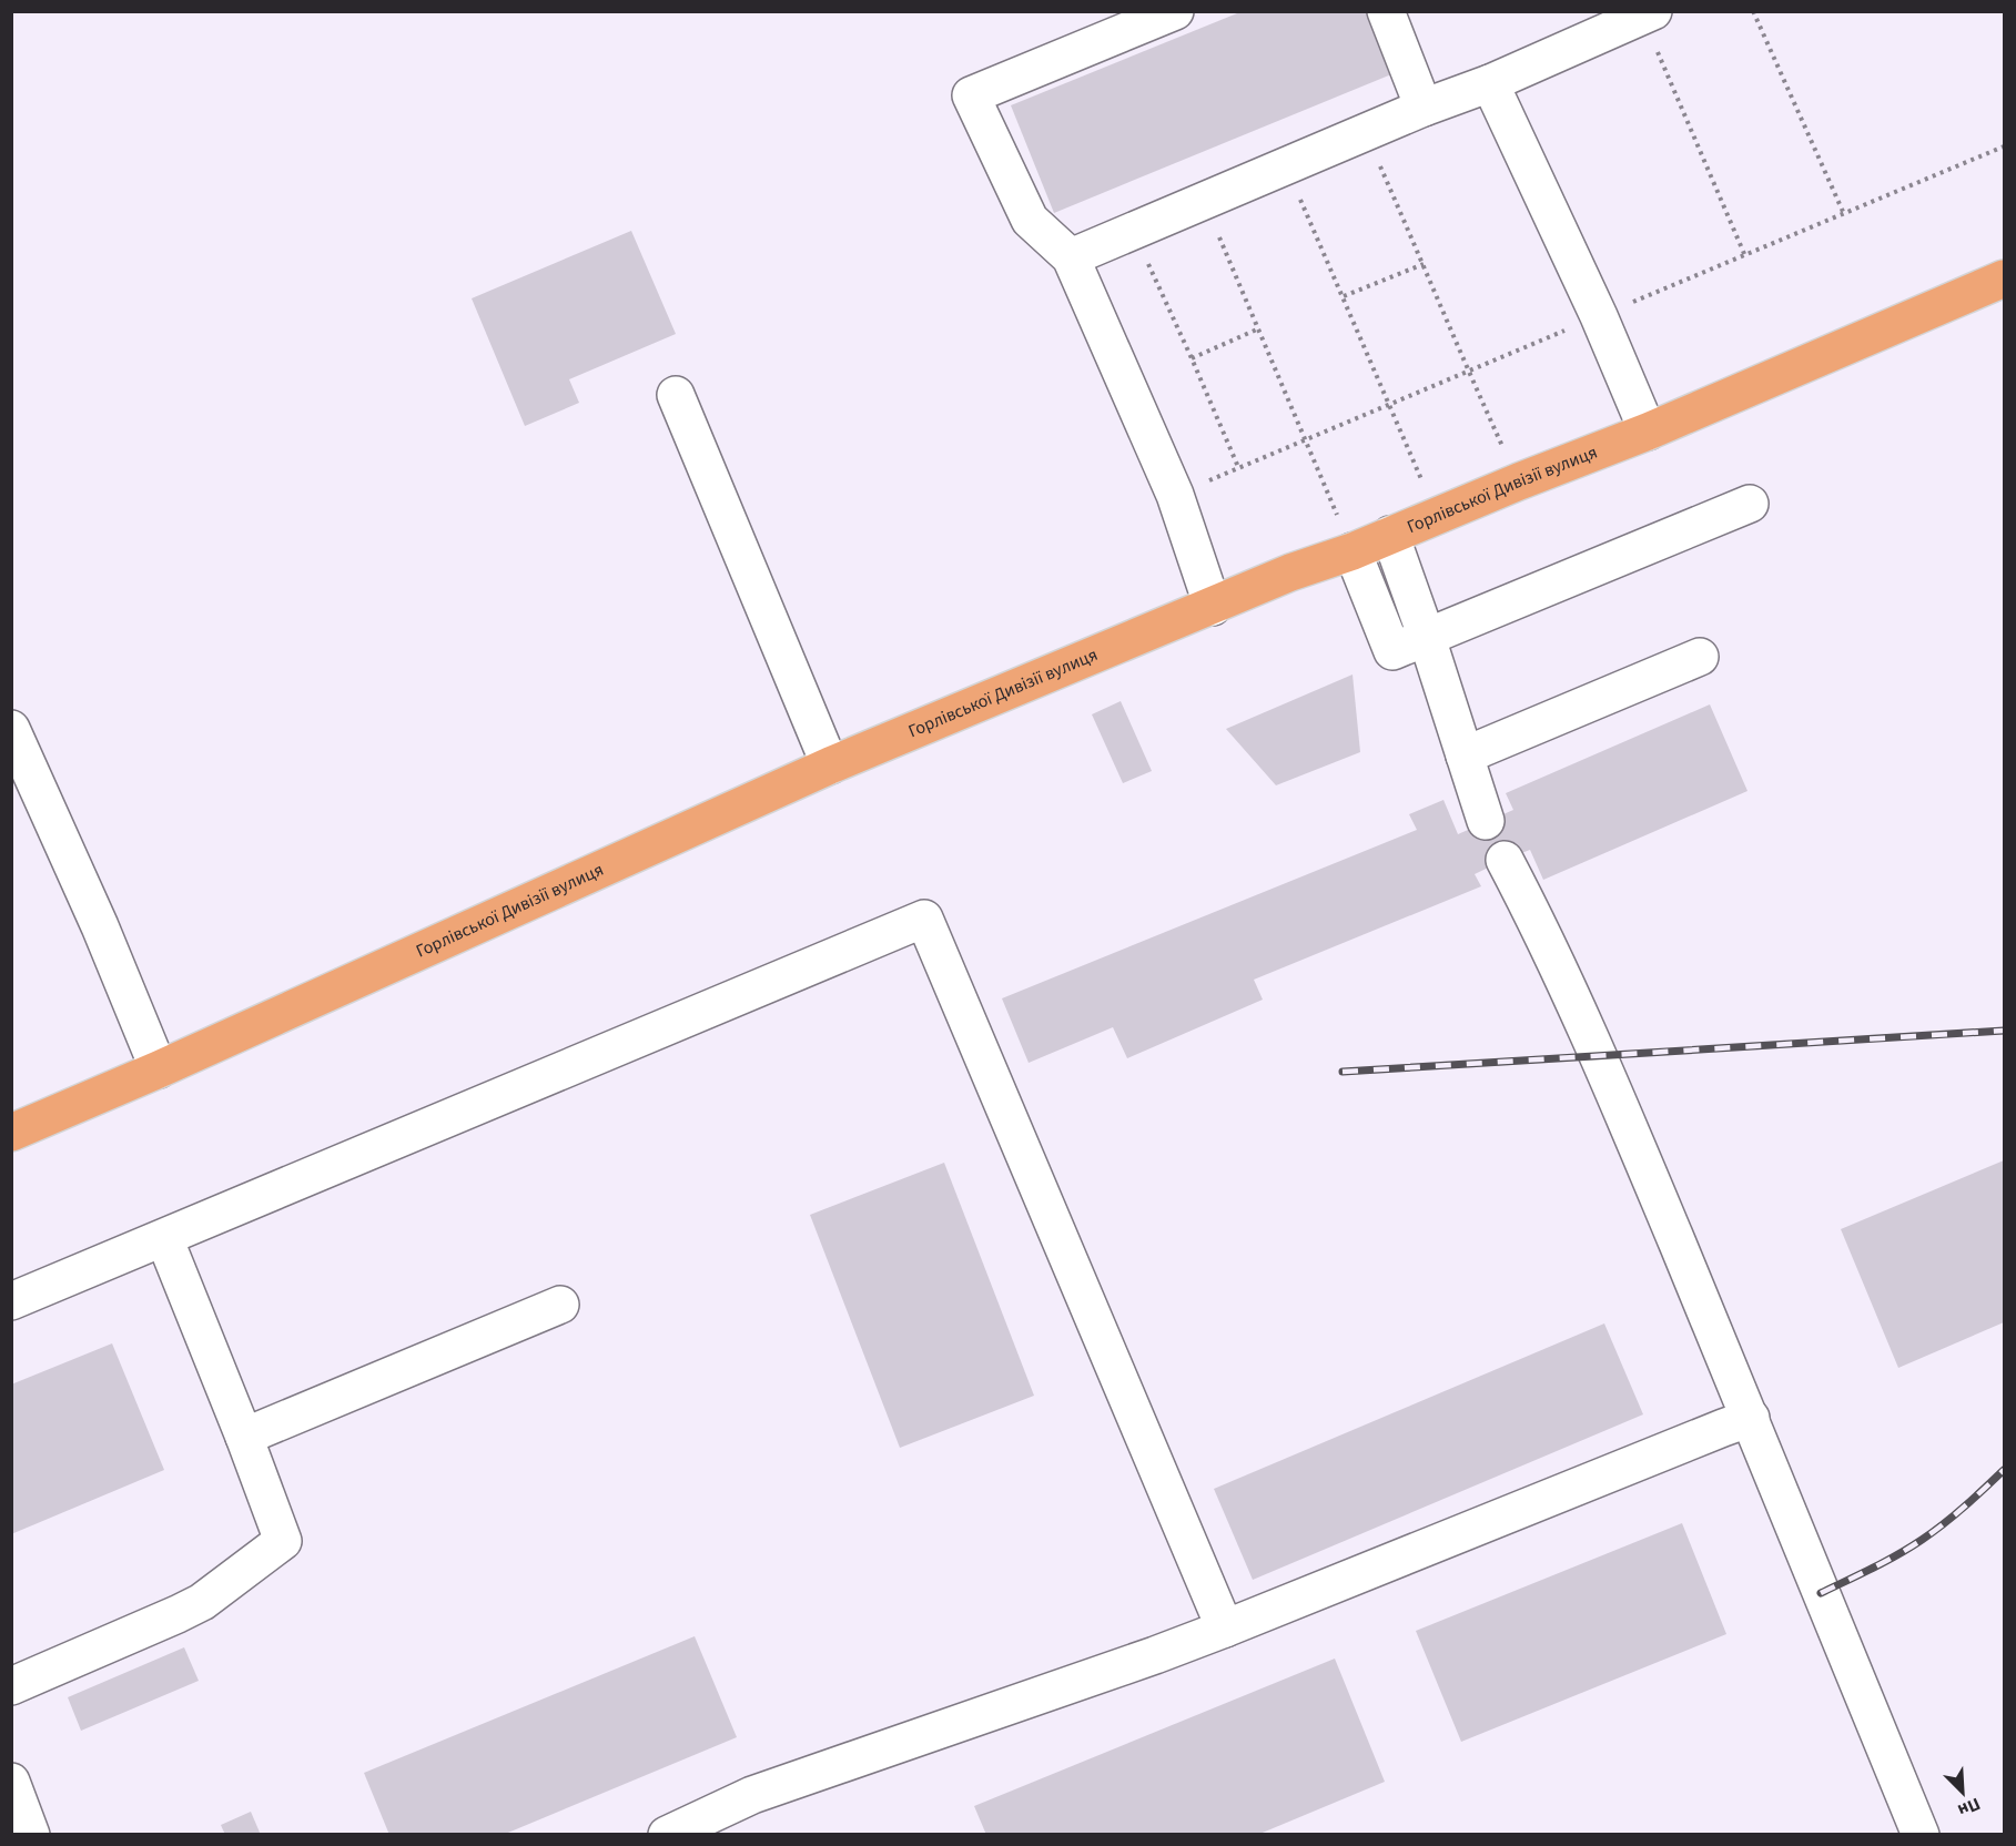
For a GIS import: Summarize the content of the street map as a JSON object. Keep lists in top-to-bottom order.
{
  "streets": {
    "main road": ["Горлівської Дивізії вулиця"]
  },
  "north": "bottom right"
}
